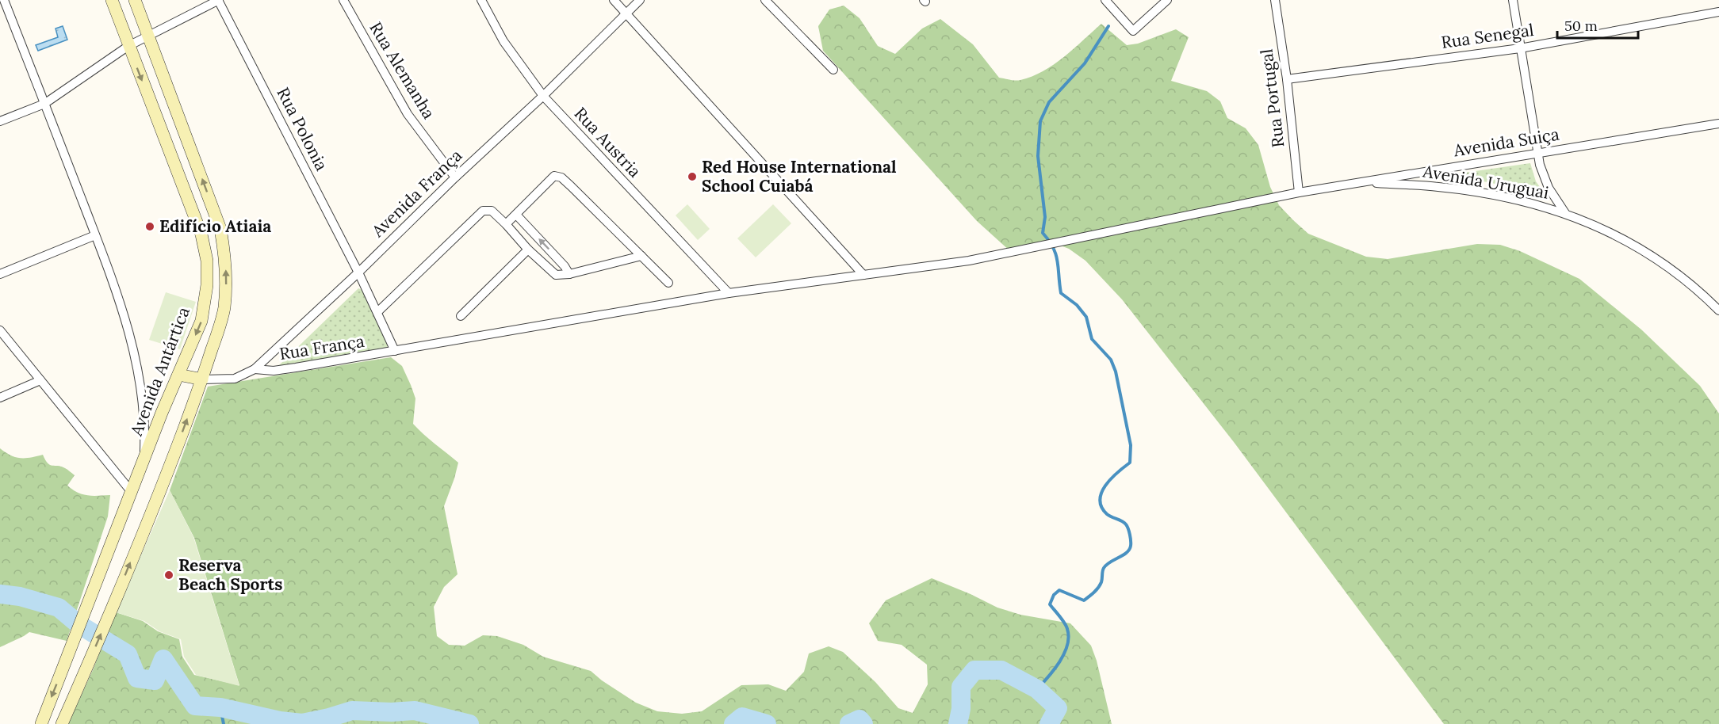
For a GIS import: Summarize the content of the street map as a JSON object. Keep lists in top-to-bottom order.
{
  "streets": {
    "main road": ["Avenida Antártica"],
    "street": [
      "Rua Senegal",
      "Rua Alemanha",
      "Rua Portugal",
      "Rua Polonia",
      "Rua Austria",
      "Avenida Suiça",
      "Avenida Uruguai",
      "Avenida França",
      "Rua França"
    ]
  },
  "crossings": [
    ["Rua Senegal", "Rua Portugal"],
    ["Rua Alemanha", "Avenida França"],
    ["Rua Portugal", "Avenida Suiça"],
    ["Rua Polonia", "Avenida França"],
    ["Rua Austria", "Avenida França"],
    ["Rua Austria", "Rua França"],
    ["Avenida Suiça", "Avenida Uruguai"],
    ["Avenida Suiça", "Rua França"],
    ["Avenida França", "Rua França"]
  ],
  "places": ["Red House International School Cuiabá", "Edifício Atiaia", "Reserva Beach Sports"],
  "scale_bar": "50 m"
}
